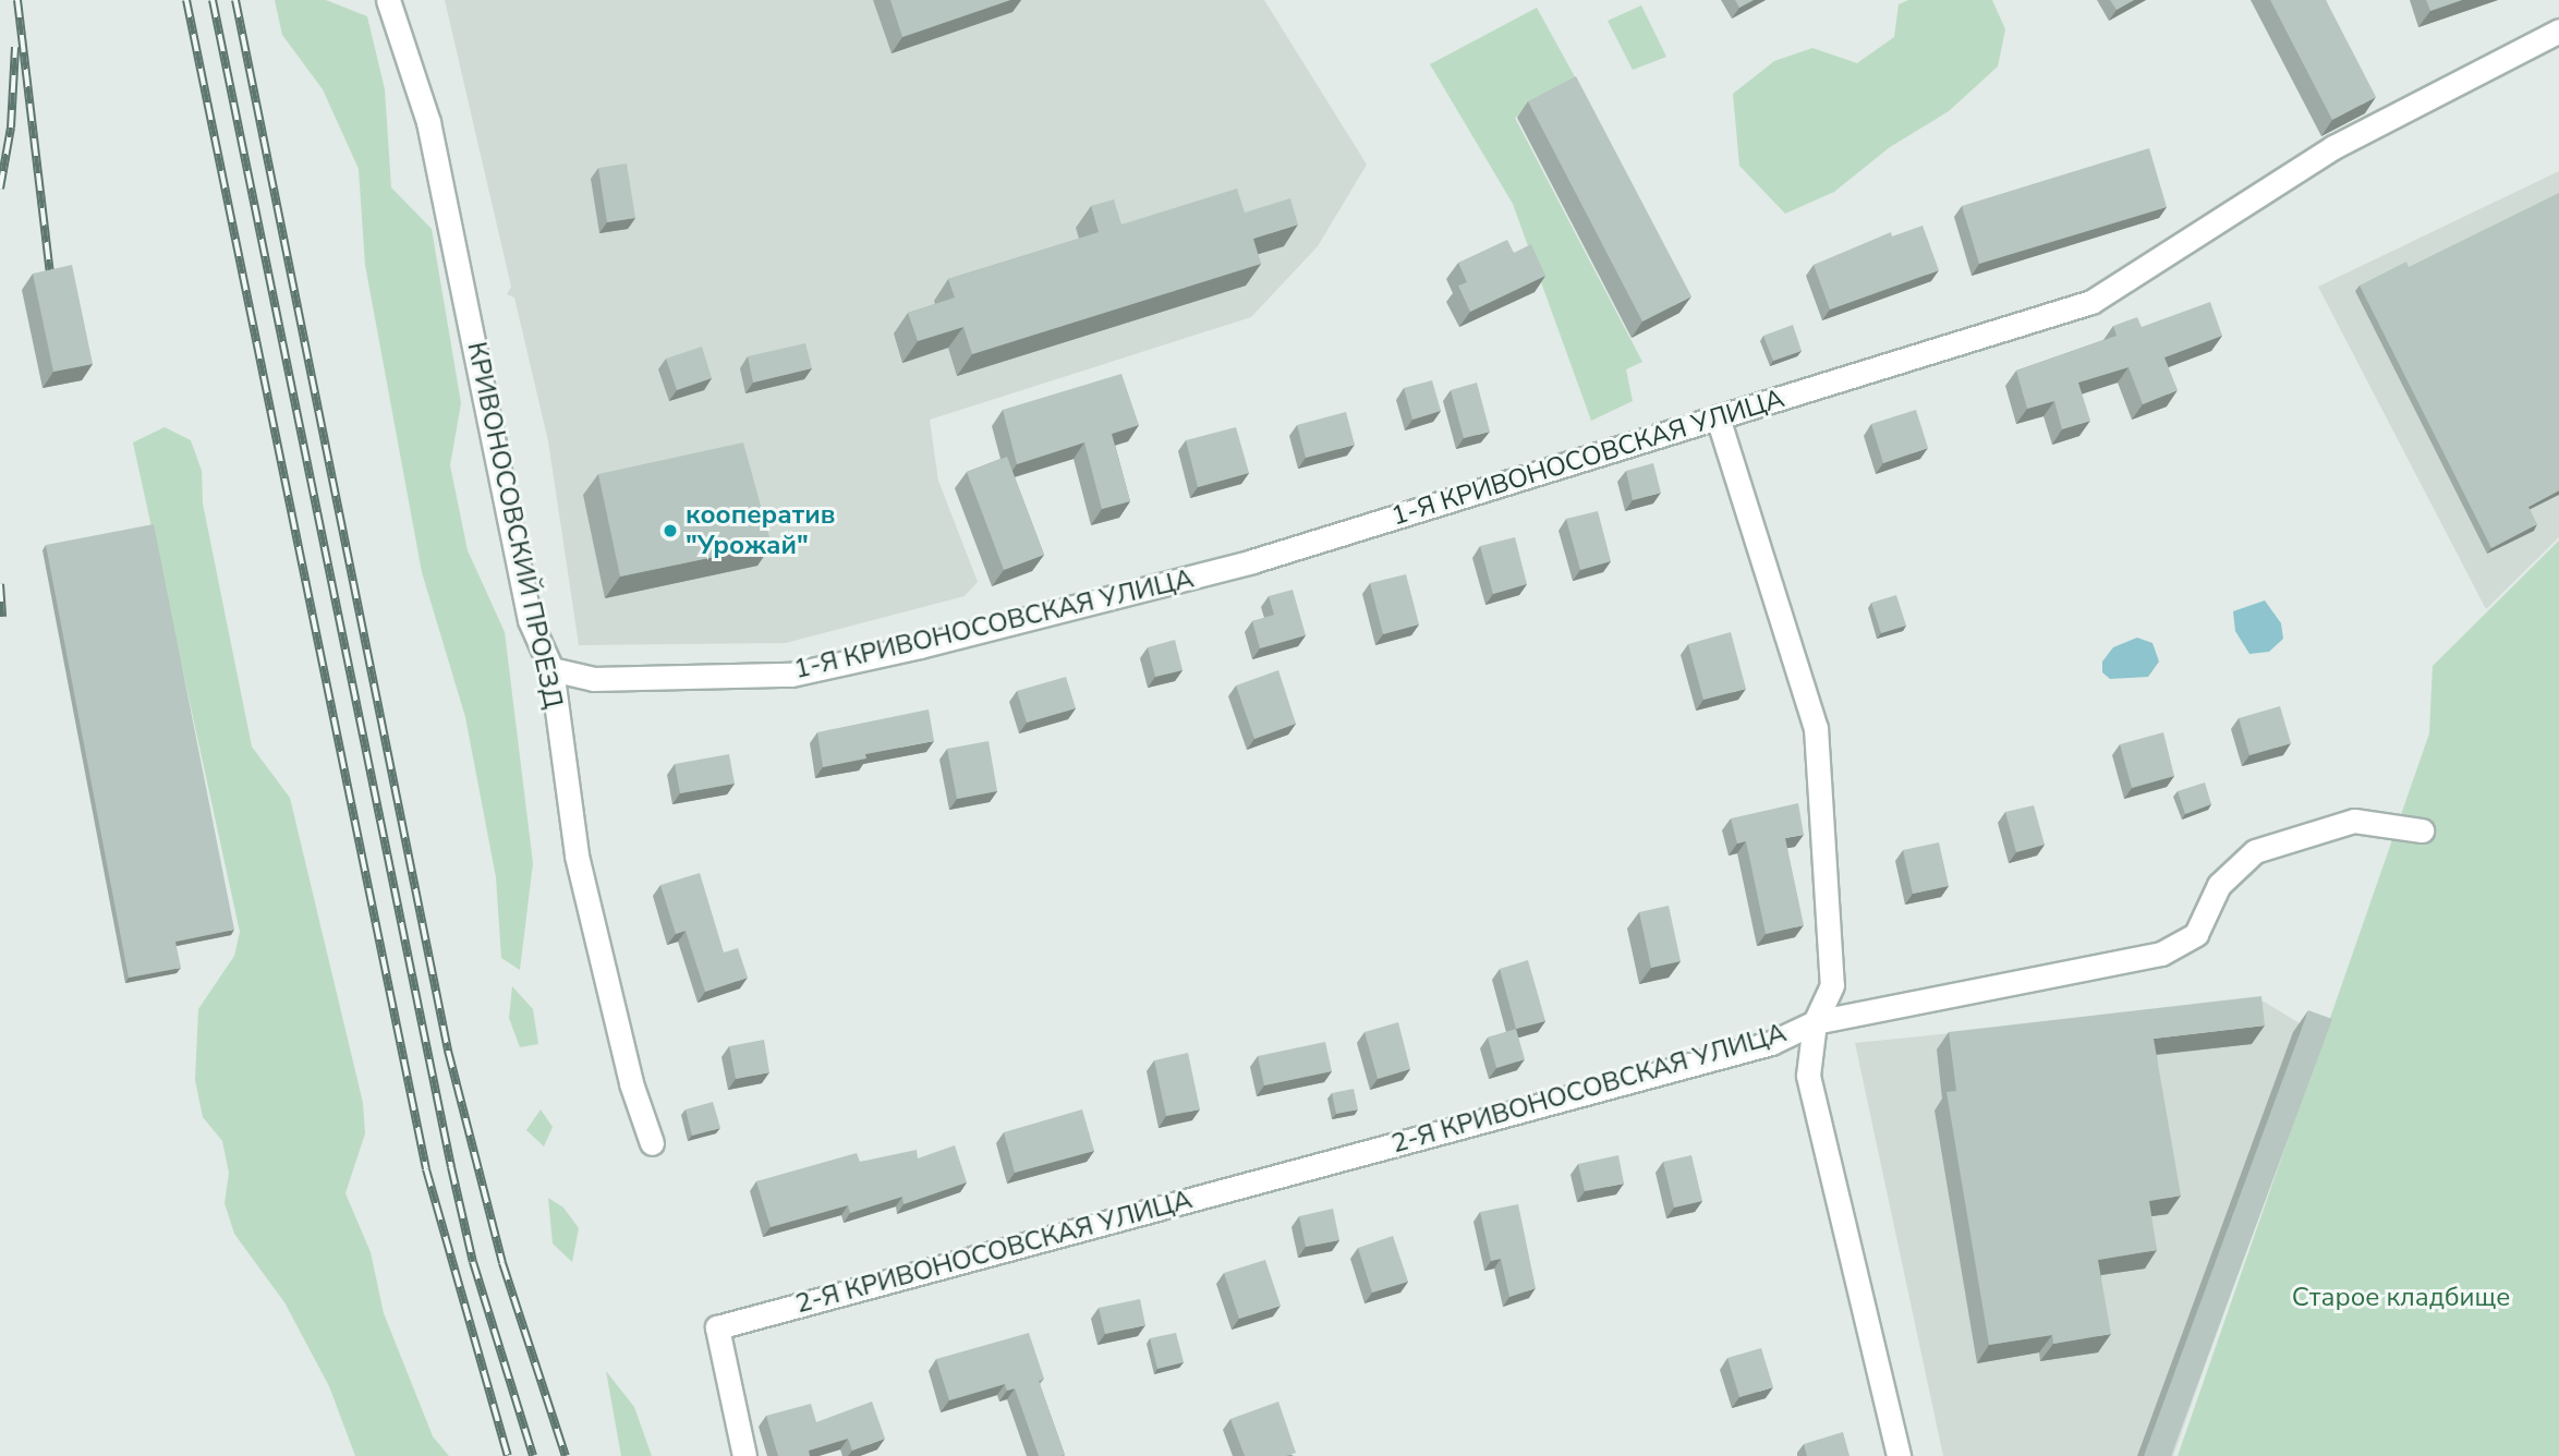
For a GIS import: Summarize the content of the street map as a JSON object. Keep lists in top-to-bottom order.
{
  "streets": {
    "street": ["1-Я КРИВОНОСОВСКАЯ УЛИЦА", "КРИВОНОСОВСКИЙ ПРОЕЗД", "2-Я КРИВОНОСОВСКАЯ УЛИЦА"]
  },
  "crossings": [
    ["1-Я КРИВОНОСОВСКАЯ УЛИЦА", "КРИВОНОСОВСКИЙ ПРОЕЗД"]
  ],
  "parks": ["Старое кладбище"],
  "places": ["кооператив \"Урожай\""]
}
